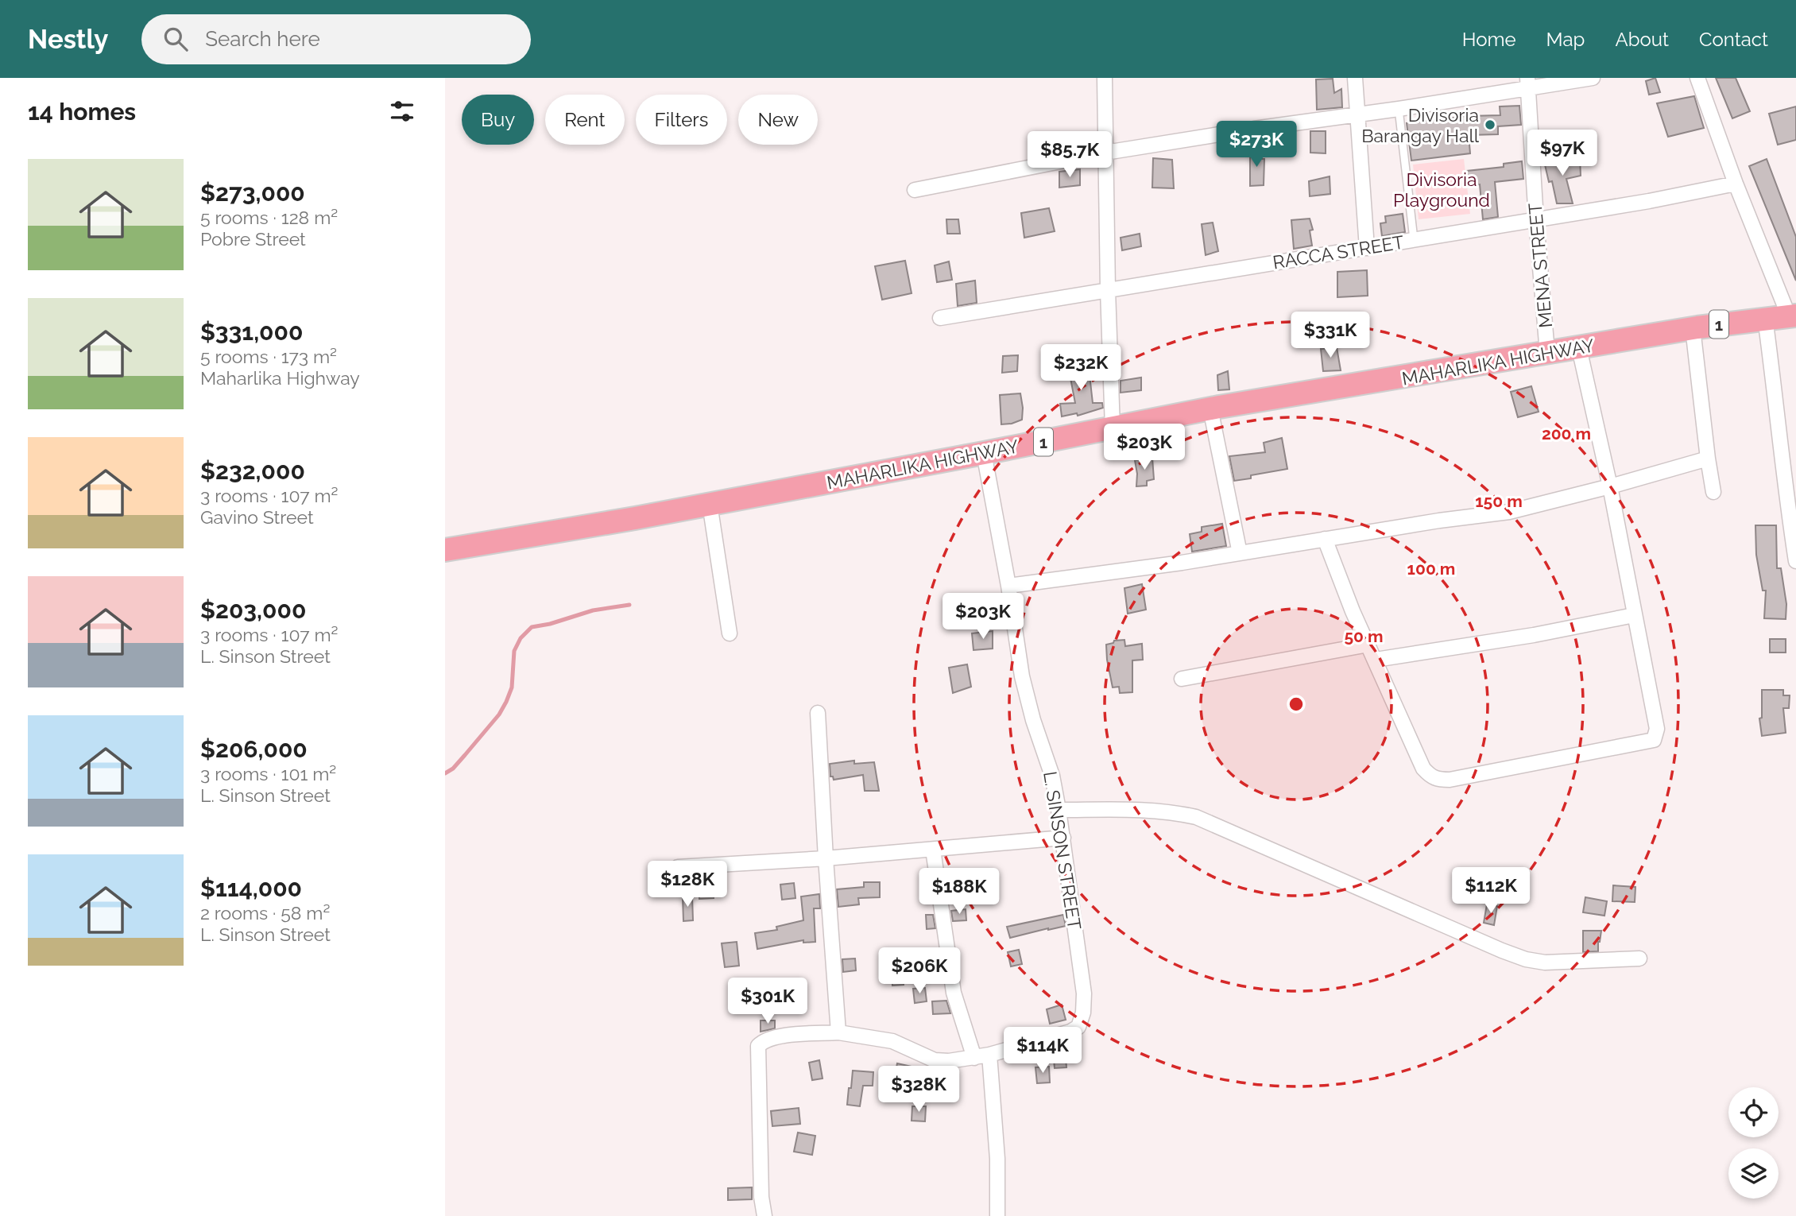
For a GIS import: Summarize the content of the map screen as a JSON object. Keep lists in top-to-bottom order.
{
  "streets": {
    "highway": ["1", "MAHARLIKA HIGHWAY"],
    "street": ["RACCA STREET", "MENA STREET", "L. SINSON STREET"]
  },
  "crossings": [
    ["RACCA STREET", "MENA STREET"],
    ["MENA STREET", "MAHARLIKA HIGHWAY"],
    ["MAHARLIKA HIGHWAY", "L. SINSON STREET"]
  ],
  "parks": ["Divisoria Playground"],
  "places": ["Divisoria Barangay Hall"],
  "page": {
    "header": "Nestly",
    "search": "Search here",
    "nav": [
      "Home",
      "Map",
      "About",
      "Contact"
    ],
    "heading": "14 homes",
    "chip": [
      "Buy",
      "Rent",
      "Filters",
      "New"
    ],
    "price": [
      "$273K",
      "$97K",
      "$85.7K",
      "$331K",
      "$232K",
      "$203K",
      "$203K",
      "$128K",
      "$112K",
      "$188K",
      "$206K",
      "$301K",
      "$114K",
      "$328K"
    ],
    "list": [
      {
        "name": "$273,000",
        "note": "5 rooms · 128 m² · Pobre Street"
      },
      {
        "name": "$331,000",
        "note": "5 rooms · 173 m² · Maharlika Highway"
      },
      {
        "name": "$232,000",
        "note": "3 rooms · 107 m² · Gavino Street"
      },
      {
        "name": "$203,000",
        "note": "3 rooms · 107 m² · L. Sinson Street"
      },
      {
        "name": "$206,000",
        "note": "3 rooms · 101 m² · L. Sinson Street"
      },
      {
        "name": "$114,000",
        "note": "2 rooms · 58 m² · L. Sinson Street"
      }
    ]
  },
  "rings": [
    "200 m",
    "150 m",
    "100 m",
    "50 m"
  ]
}
